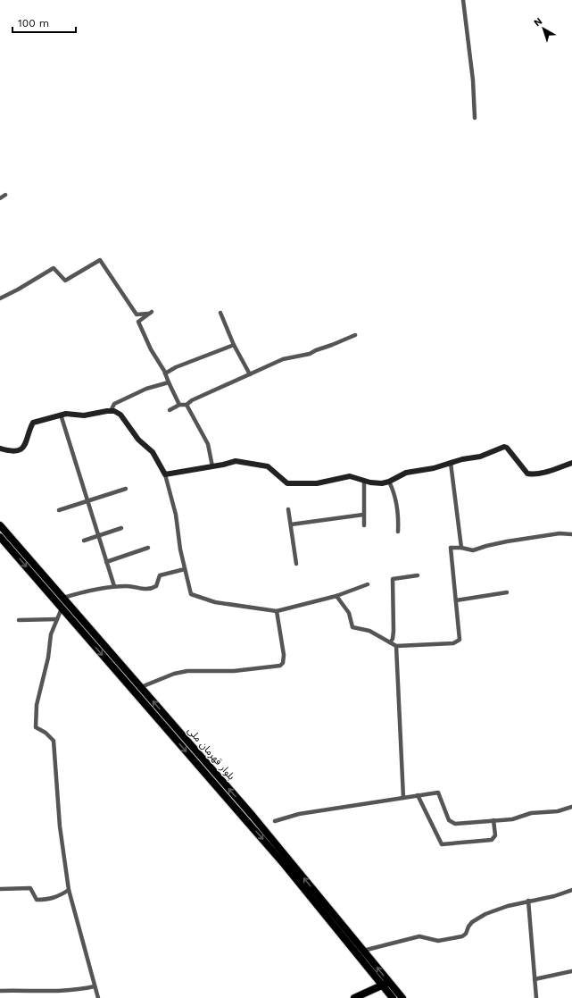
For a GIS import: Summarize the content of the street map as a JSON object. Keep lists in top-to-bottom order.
{
  "streets": {
    "highway": ["بلوار قهرمان ملی"]
  },
  "scale_bar": "100 m",
  "north": "top left"
}
